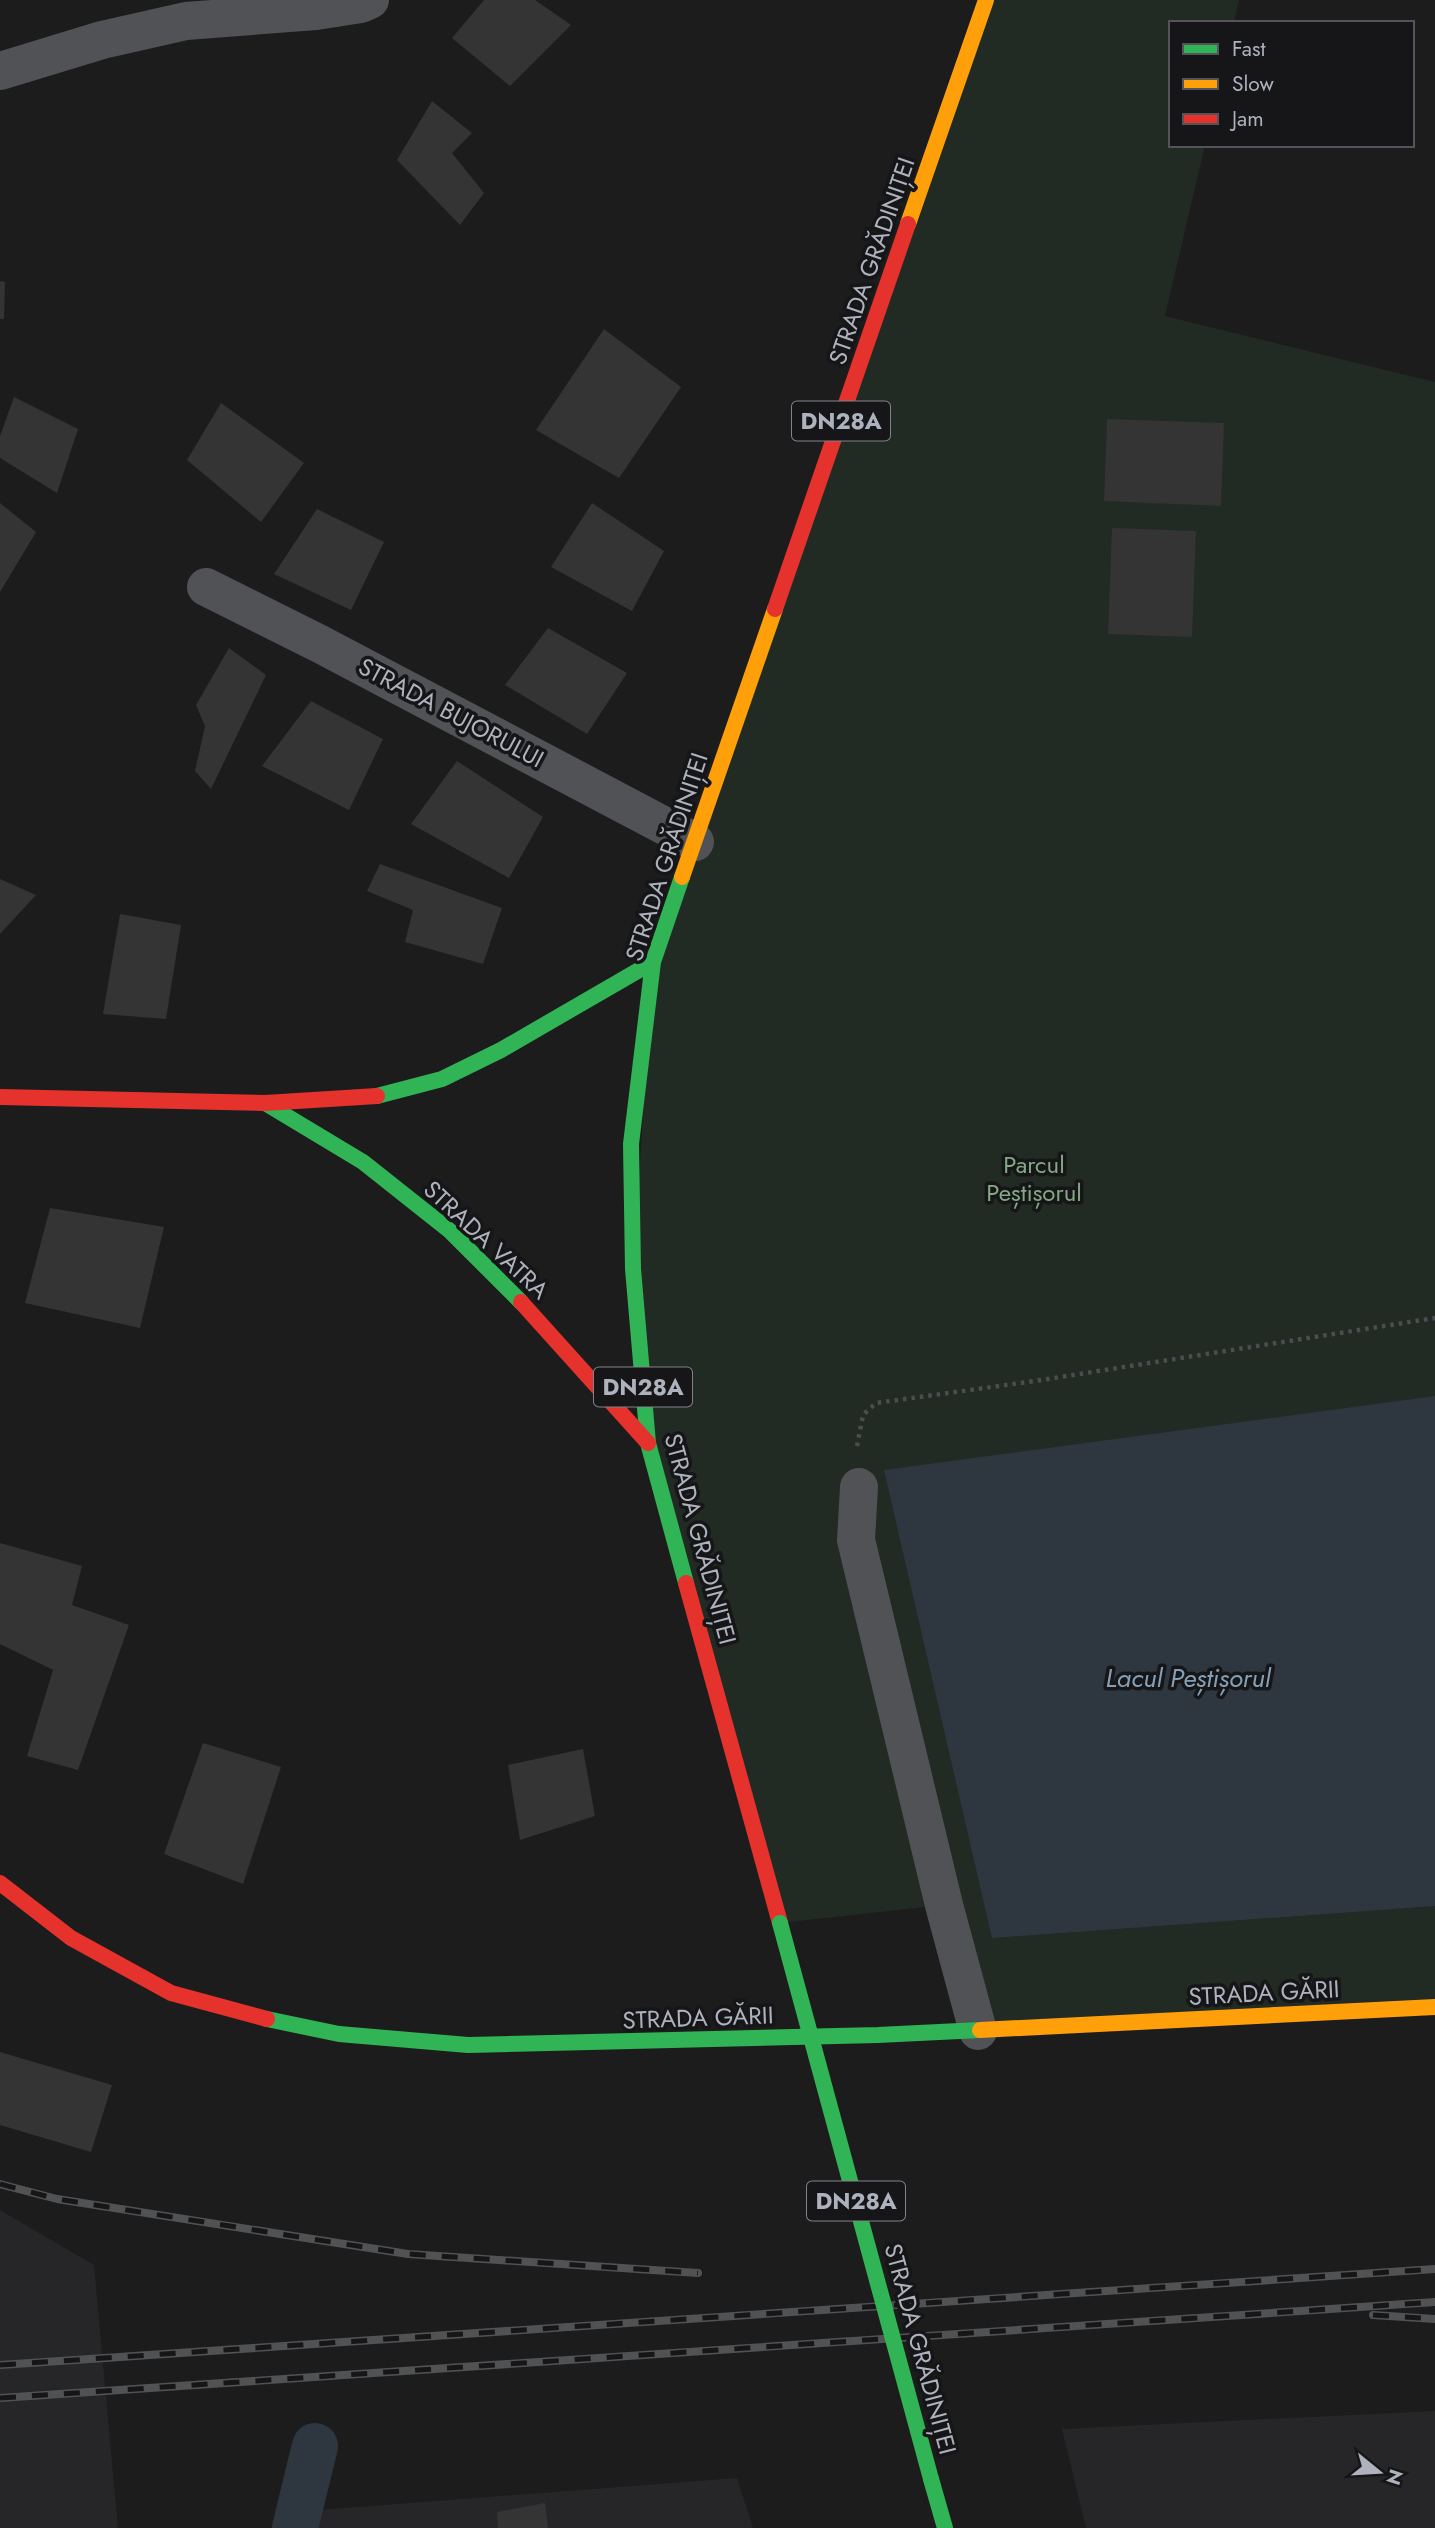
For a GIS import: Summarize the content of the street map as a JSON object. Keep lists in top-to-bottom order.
{
  "streets": {
    "street": [
      "STRADA GRĂDINIȚEI",
      "DN28A",
      "STRADA BUJORULUI",
      "STRADA VATRA",
      "STRADA GĂRII"
    ]
  },
  "crossings": [
    ["STRADA GRĂDINIȚEI", "STRADA BUJORULUI"],
    ["STRADA GRĂDINIȚEI", "STRADA VATRA"]
  ],
  "water": ["Lacul Peștișorul"],
  "parks": ["Parcul Peștișorul"],
  "legend": ["Fast", "Slow", "Jam"],
  "north": "right"
}
